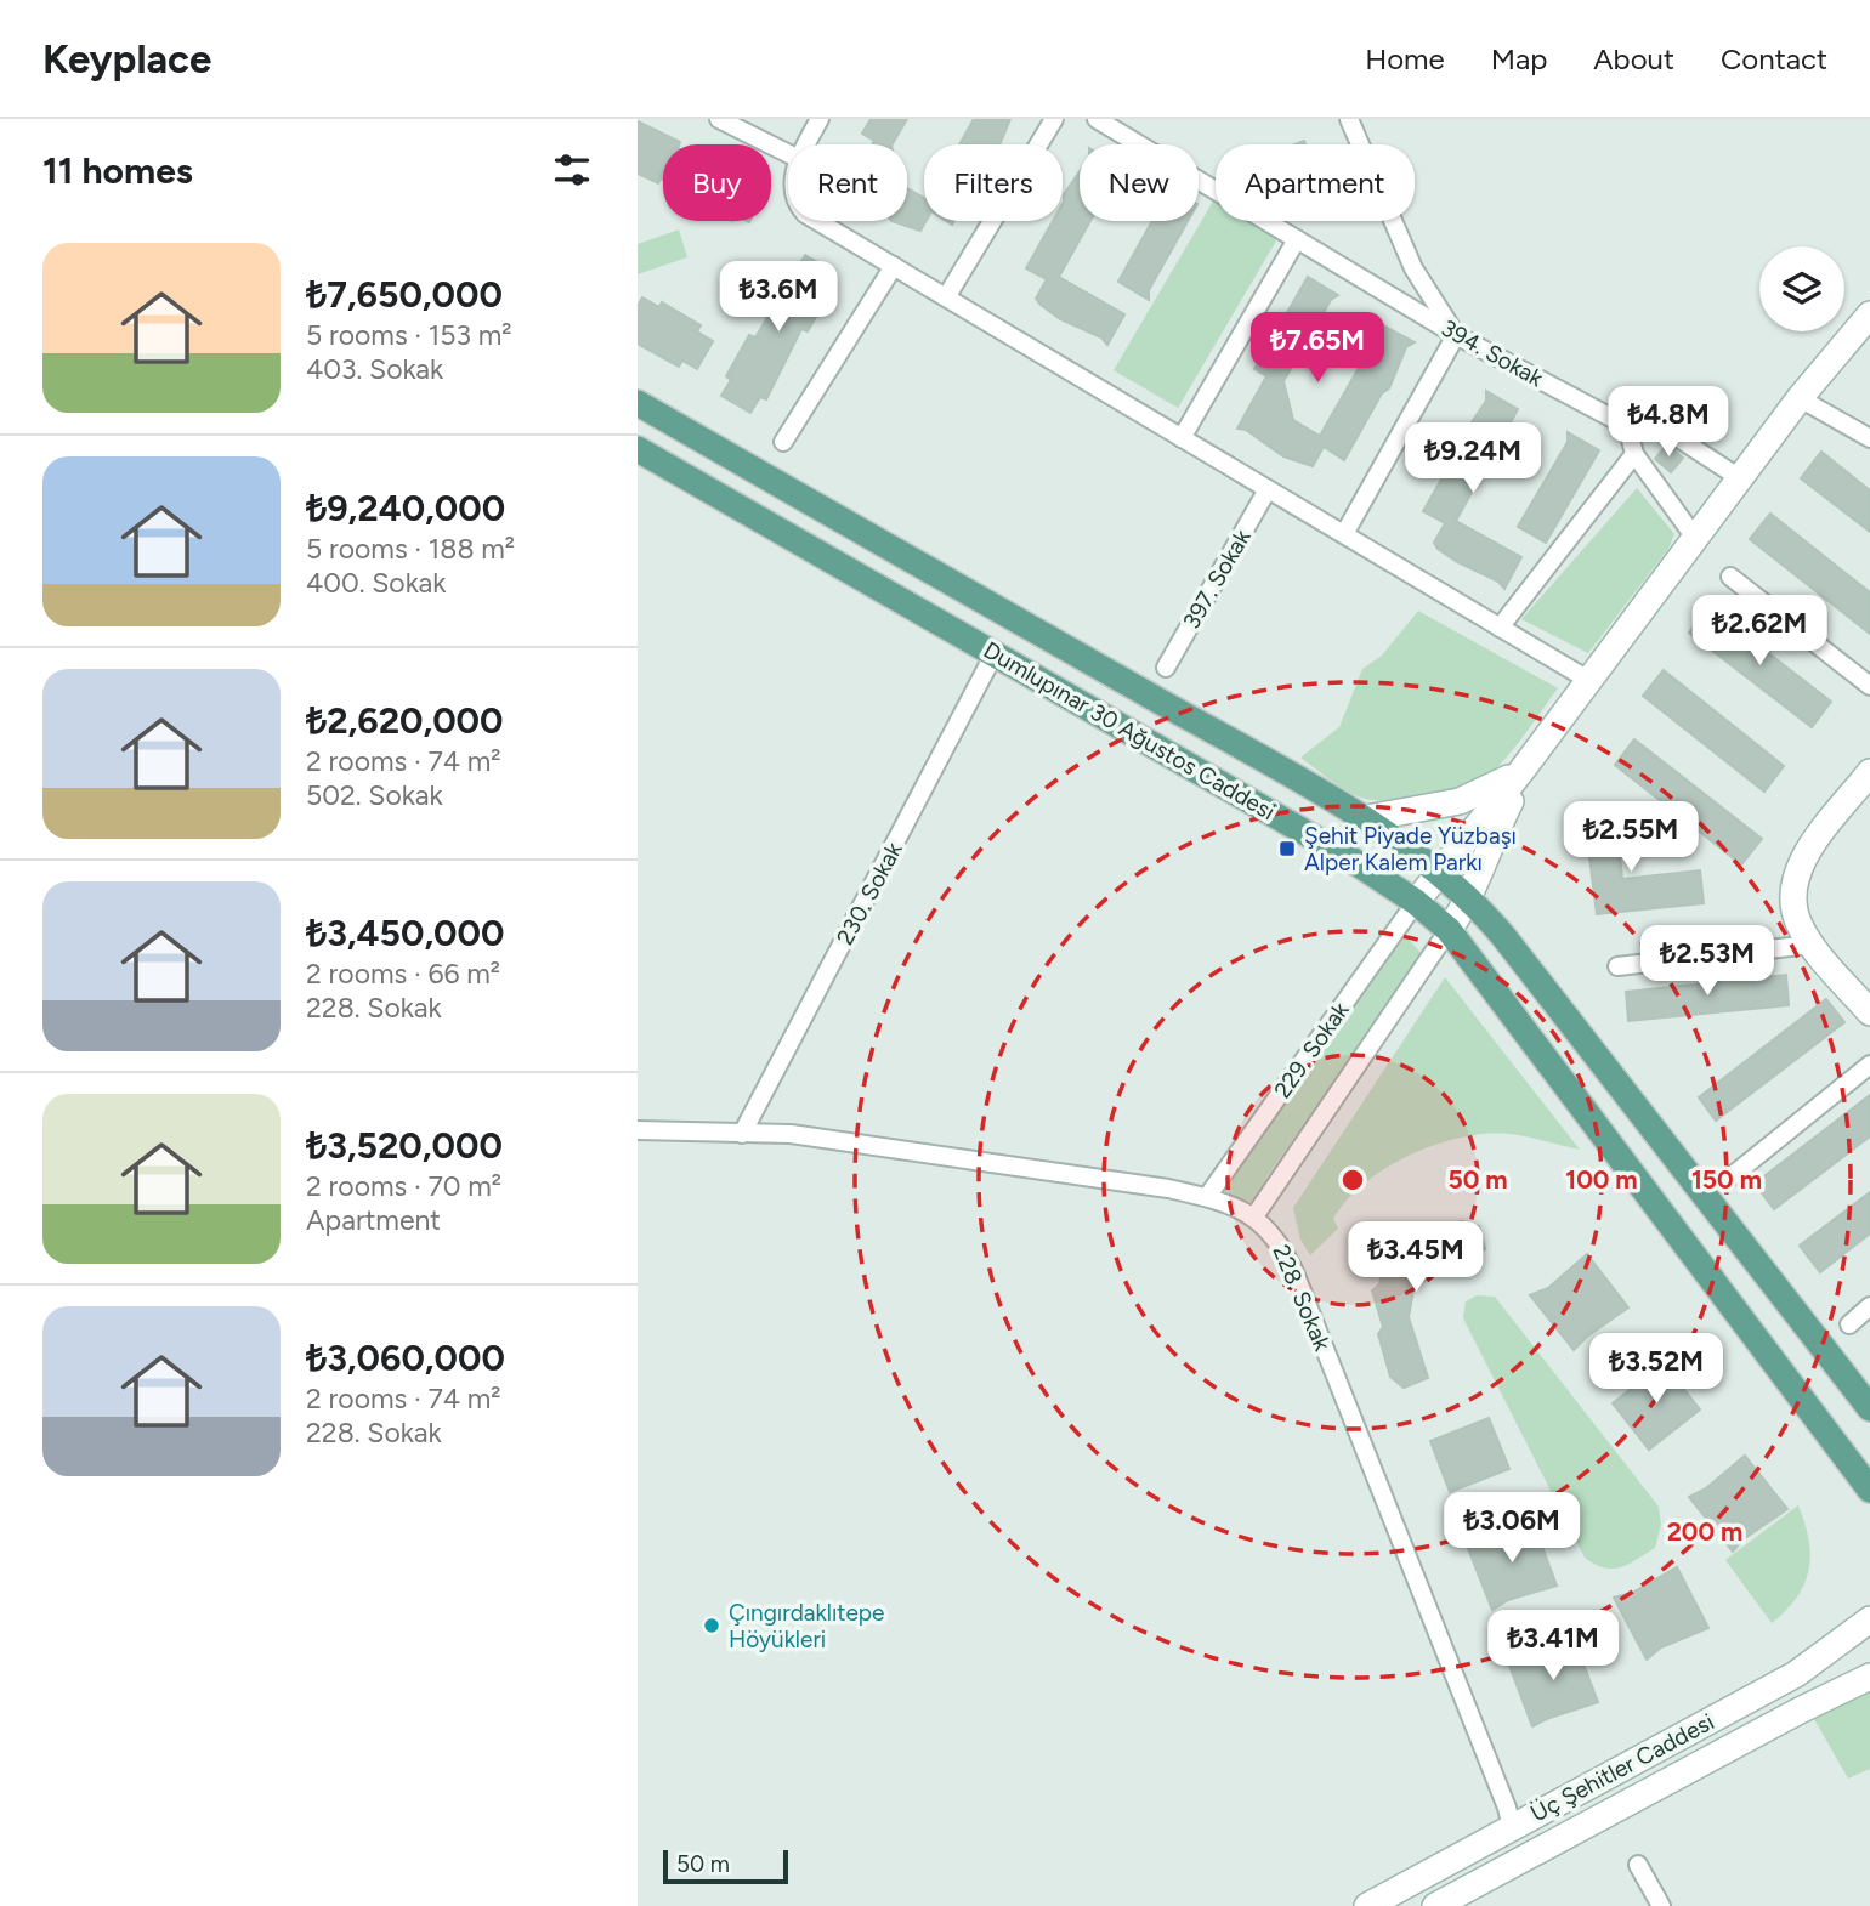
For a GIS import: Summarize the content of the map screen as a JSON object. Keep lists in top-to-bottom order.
{
  "streets": {
    "main road": ["Dumlupınar 30 Ağustos Caddesi", "Üç Şehitler Caddesi"],
    "street": [
      "394. Sokak",
      "397. Sokak",
      "230. Sokak",
      "229. Sokak",
      "228. Sokak"
    ]
  },
  "crossings": [
    ["Dumlupınar 30 Ağustos Caddesi", "230. Sokak"],
    ["Dumlupınar 30 Ağustos Caddesi", "229. Sokak"],
    ["230. Sokak", "228. Sokak"],
    ["229. Sokak", "228. Sokak"],
    ["228. Sokak", "Üç Şehitler Caddesi"]
  ],
  "places": {
    "transit": ["Şehit Piyade Yüzbaşı Alper Kalem Parkı"],
    "other": ["Çıngırdaklıtepe Höyükleri"]
  },
  "scale_bar": "50 m",
  "page": {
    "header": "Keyplace",
    "nav": [
      "Home",
      "Map",
      "About",
      "Contact"
    ],
    "heading": "11 homes",
    "chip": [
      "Buy",
      "Rent",
      "Filters",
      "New",
      "Apartment"
    ],
    "list": [
      {
        "name": "₺7,650,000",
        "note": "5 rooms · 153 m² · 403. Sokak"
      },
      {
        "name": "₺9,240,000",
        "note": "5 rooms · 188 m² · 400. Sokak"
      },
      {
        "name": "₺2,620,000",
        "note": "2 rooms · 74 m² · 502. Sokak"
      },
      {
        "name": "₺3,450,000",
        "note": "2 rooms · 66 m² · 228. Sokak"
      },
      {
        "name": "₺3,520,000",
        "note": "2 rooms · 70 m² · Apartment"
      },
      {
        "name": "₺3,060,000",
        "note": "2 rooms · 74 m² · 228. Sokak"
      }
    ],
    "price": [
      "₺3.6M",
      "₺7.65M",
      "₺4.8M",
      "₺9.24M",
      "₺2.62M",
      "₺2.55M",
      "₺2.53M",
      "₺3.45M",
      "₺3.52M",
      "₺3.06M",
      "₺3.41M"
    ],
    "scale": "50 m"
  },
  "rings": [
    "50 m",
    "100 m",
    "150 m",
    "200 m"
  ]
}
